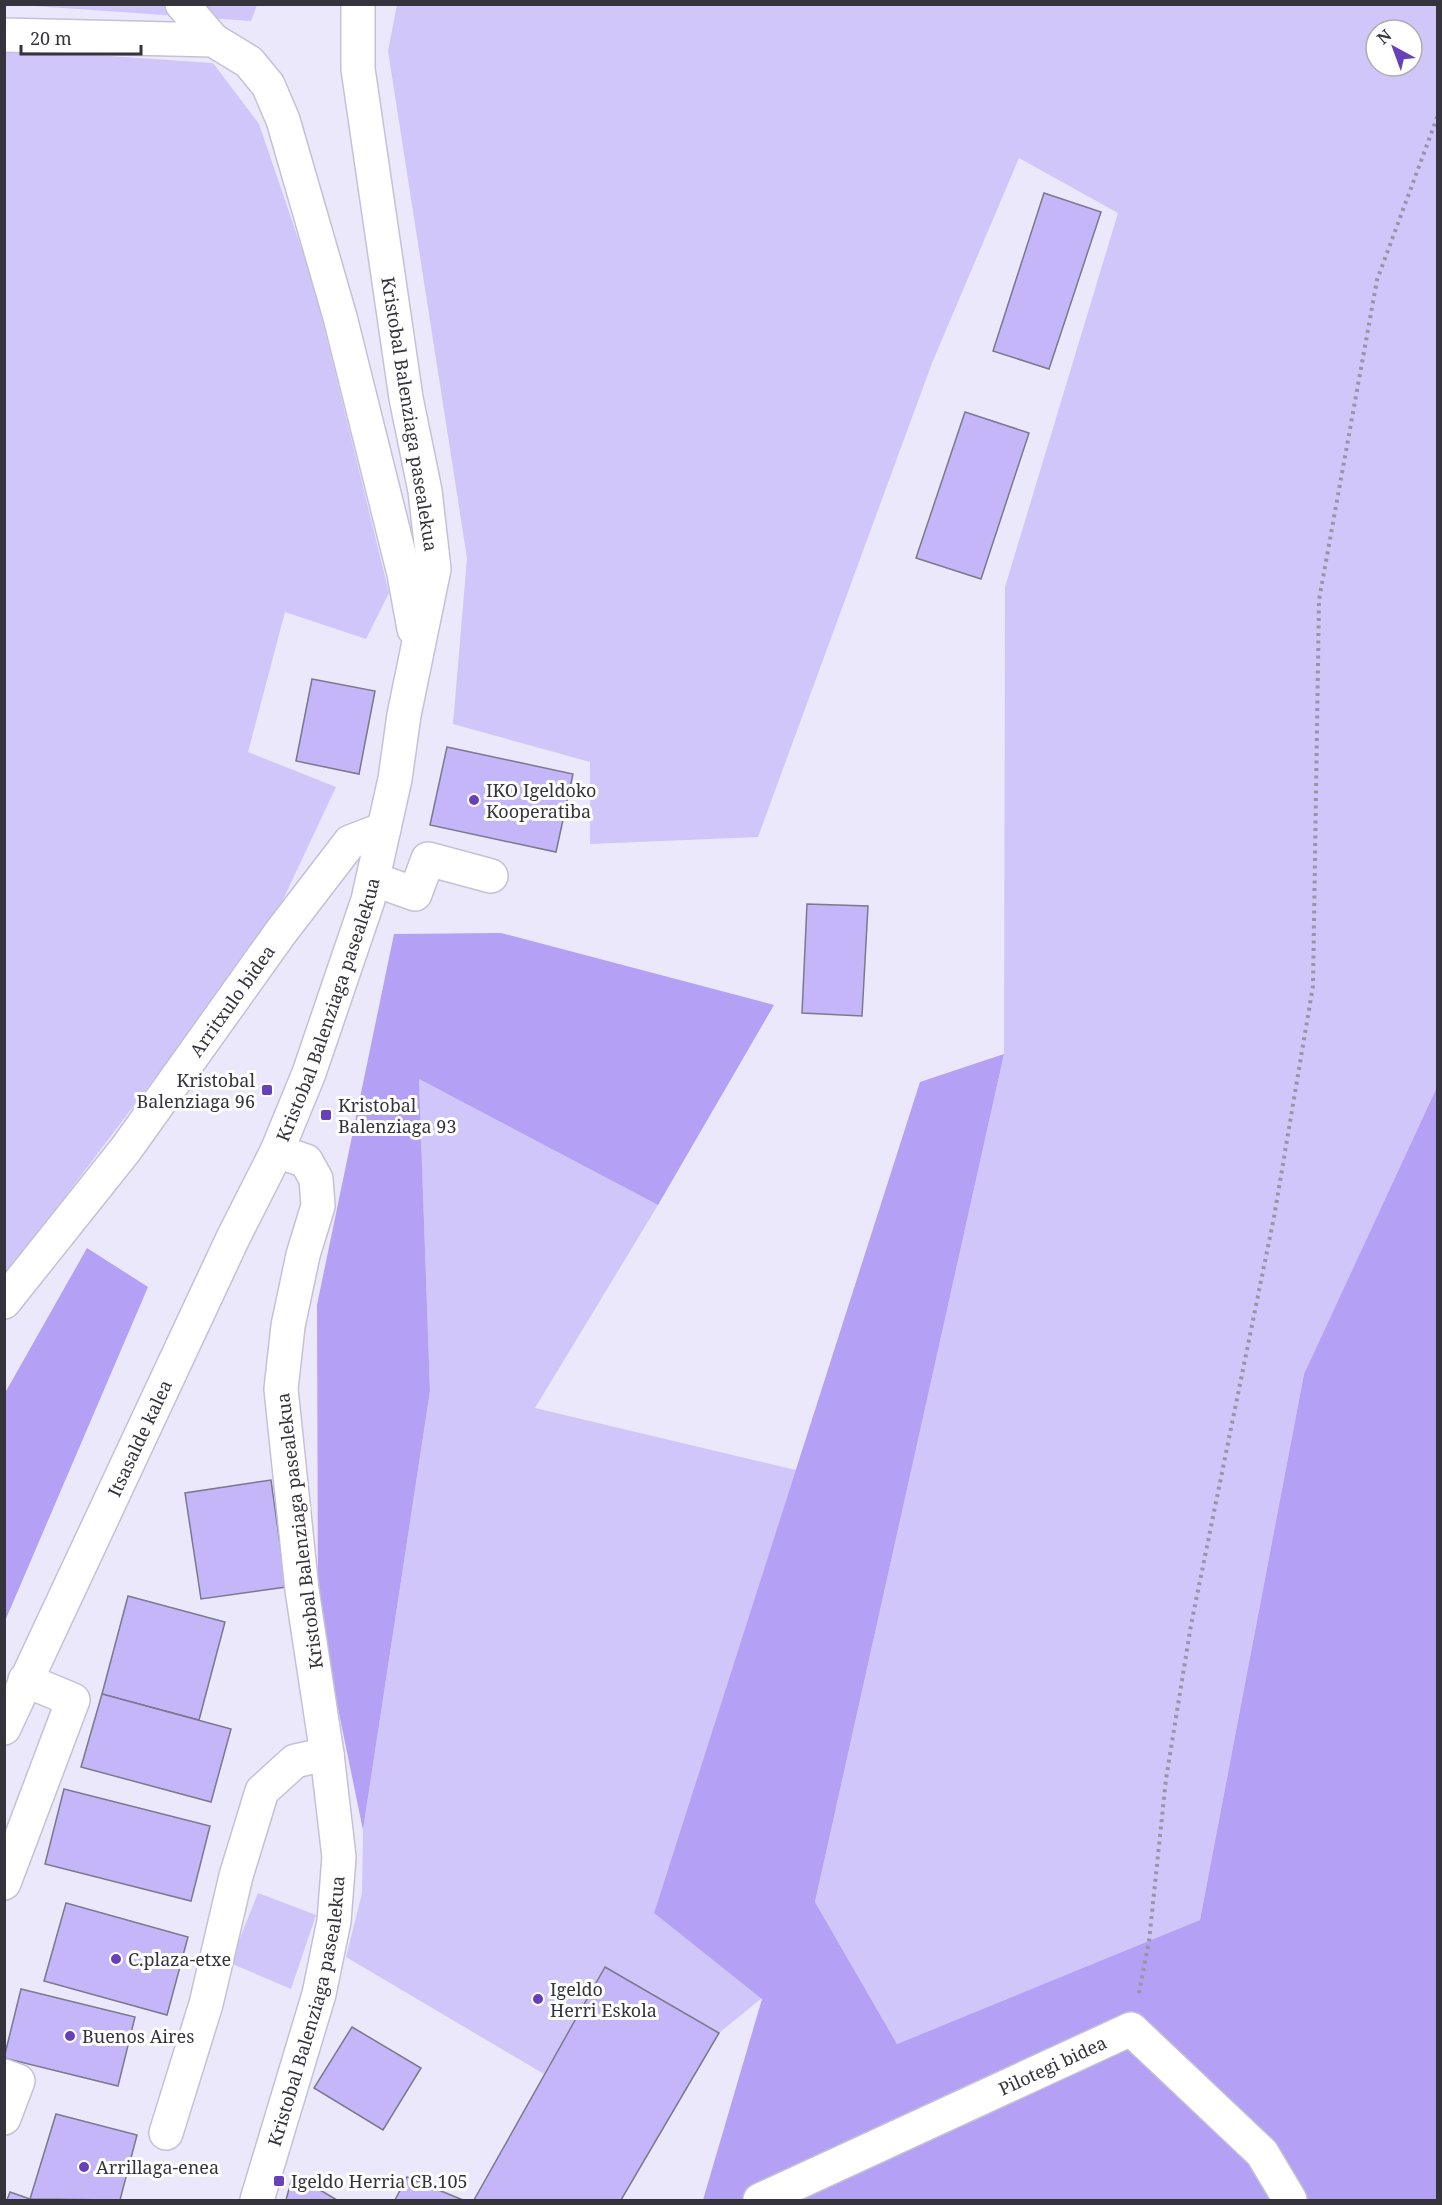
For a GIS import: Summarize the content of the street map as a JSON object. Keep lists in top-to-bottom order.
{
  "streets": {
    "street": [
      "Kristobal Balenziaga pasealekua",
      "Arritxulo bidea",
      "Itsasalde kalea",
      "Pilotegi bidea"
    ]
  },
  "crossings": [
    ["Kristobal Balenziaga pasealekua", "Arritxulo bidea"],
    ["Kristobal Balenziaga pasealekua", "Itsasalde kalea"]
  ],
  "places": {
    "other": [
      "IKO Igeldoko Kooperatiba",
      "C.plaza-etxe",
      "Igeldo Herri Eskola",
      "Buenos Aires",
      "Arrillaga-enea"
    ],
    "transit": ["Kristobal Balenziaga 96", "Kristobal Balenziaga 93", "Igeldo Herria CB.105"]
  },
  "scale_bar": "20 m",
  "north": "top left"
}
